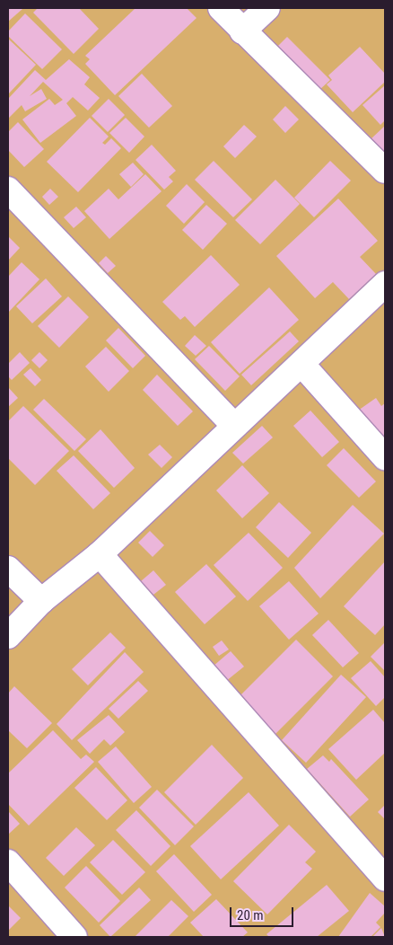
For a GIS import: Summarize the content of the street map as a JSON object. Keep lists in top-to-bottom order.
{
  "scale_bar": "20 m"
}
